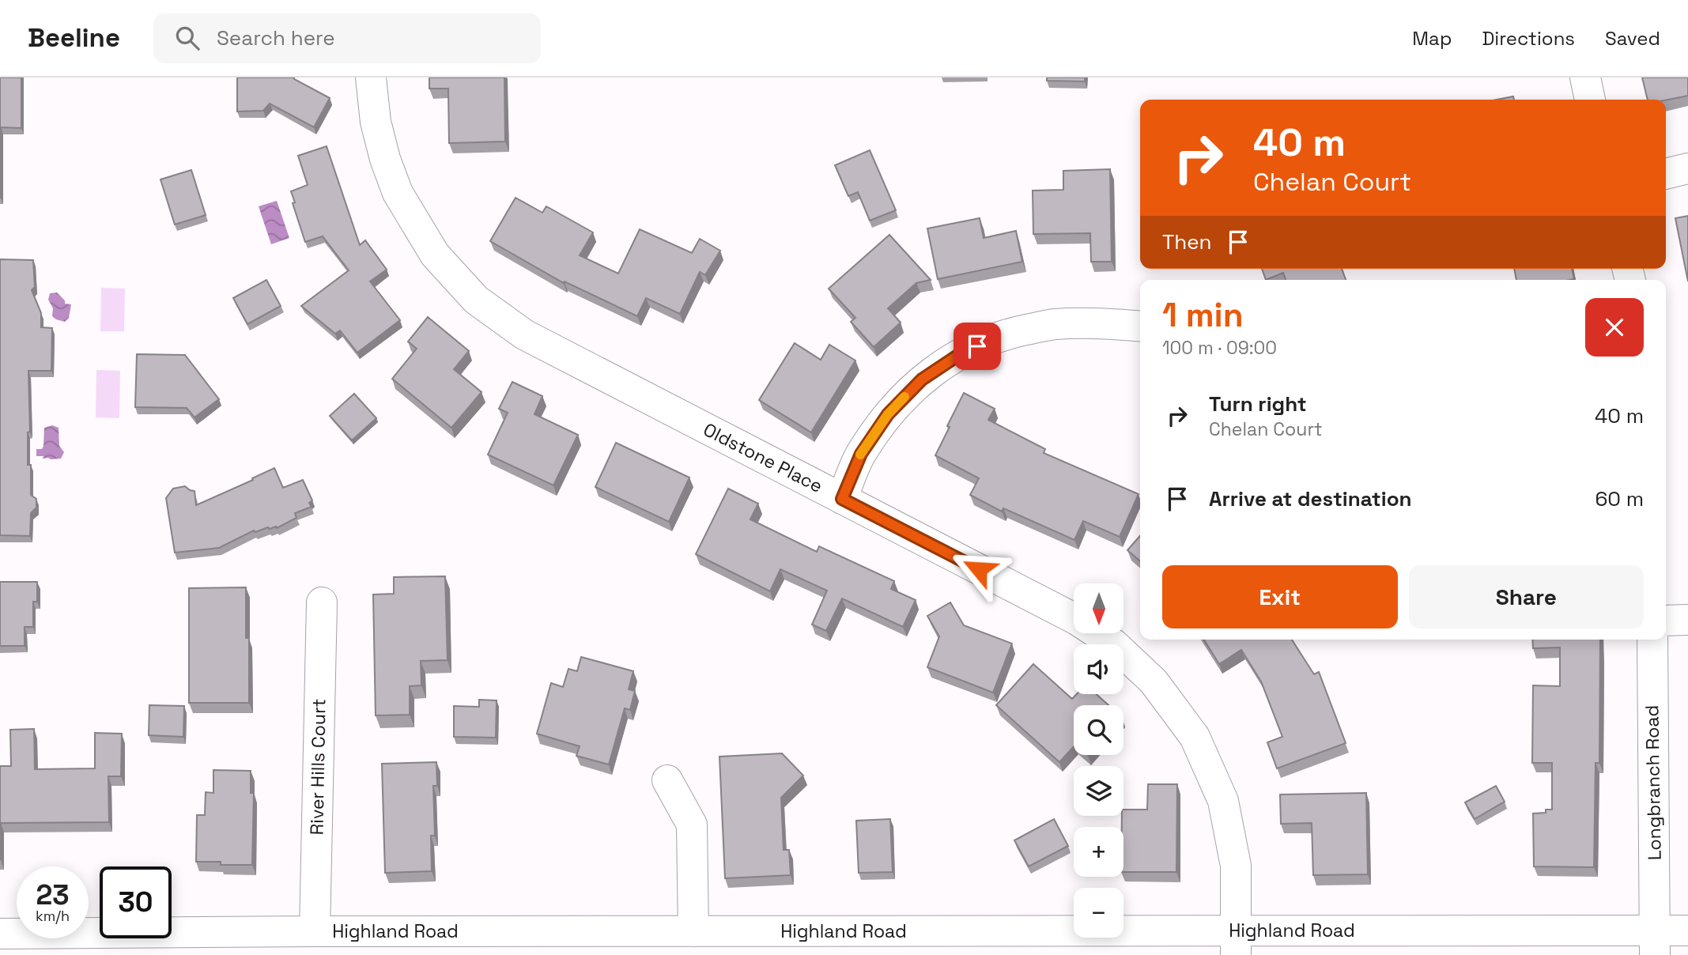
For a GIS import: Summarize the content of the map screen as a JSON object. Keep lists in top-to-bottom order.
{
  "streets": {
    "street": [
      "Oldstone Place",
      "River Hills Court",
      "Longbranch Road",
      "Highland Road"
    ]
  },
  "crossings": [
    ["Oldstone Place", "Highland Road"],
    ["River Hills Court", "Highland Road"],
    ["Longbranch Road", "Highland Road"]
  ],
  "north": "bottom",
  "page": {
    "header": "Beeline",
    "search": "Search here",
    "nav": ["Map", "Directions", "Saved"],
    "turn": ["40 m", "Chelan Court"],
    "then": "Then",
    "heading": ["1 min", "100 m · 09:00"],
    "list": [
      {
        "name": "Turn right",
        "note": "Chelan Court",
        "value": "40 m"
      },
      {
        "name": "Arrive at destination",
        "value": "60 m"
      }
    ],
    "buttons": ["Exit", "Share"],
    "map_buttons": ["+", "−"],
    "speed": "23 km/h",
    "limit": "30"
  }
}
